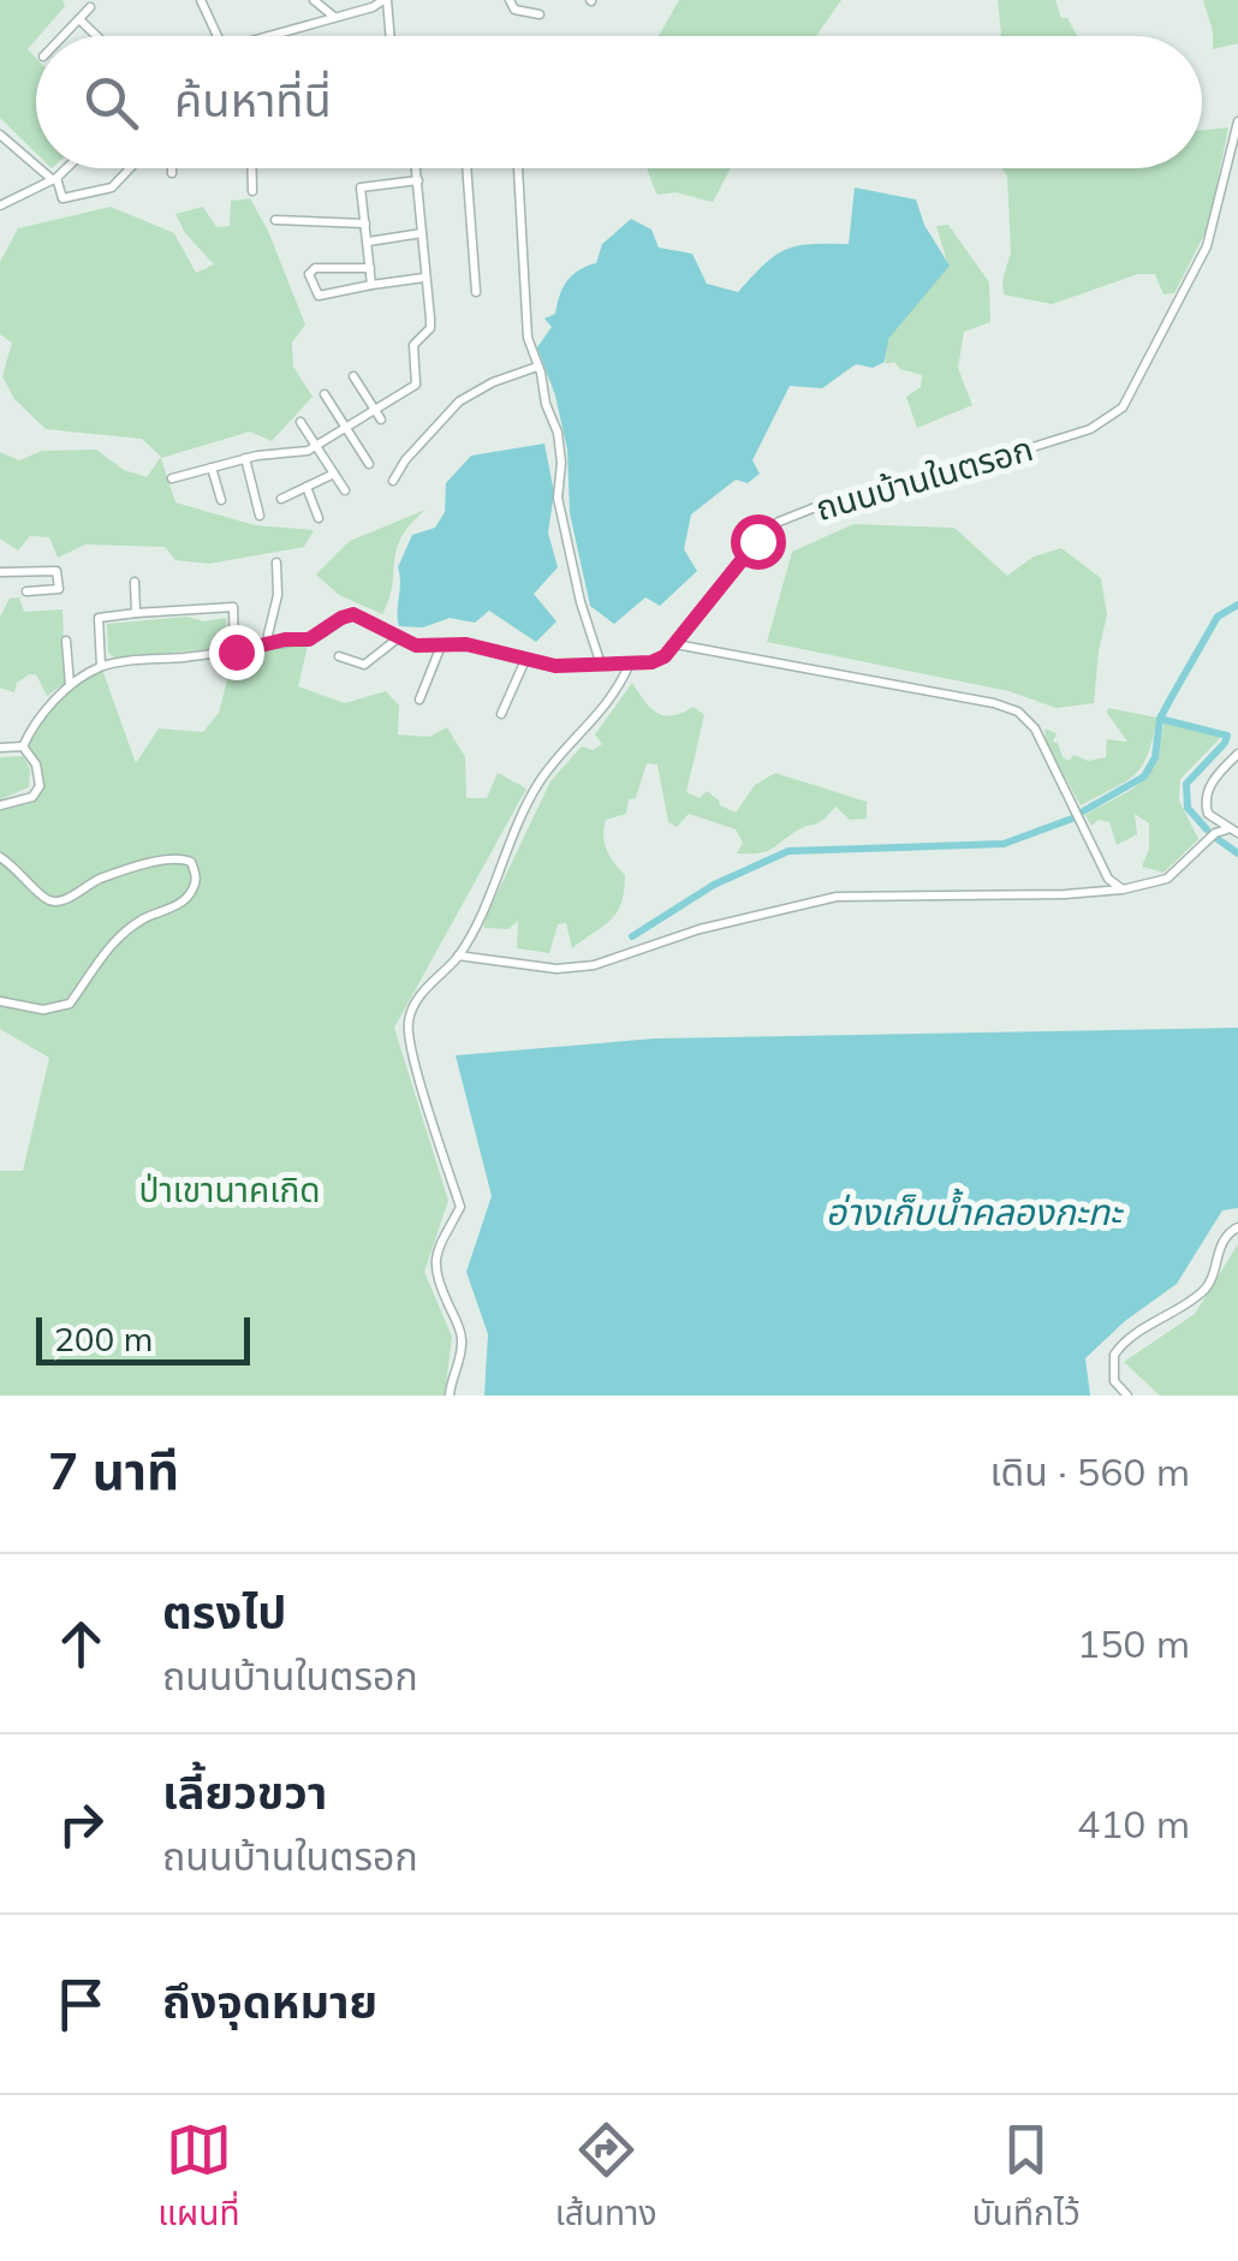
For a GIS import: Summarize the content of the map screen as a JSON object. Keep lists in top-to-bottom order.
{
  "streets": {
    "street": ["ถนนบ้านในตรอก"]
  },
  "water": ["อ่างเก็บน้ำคลองกะทะ"],
  "parks": ["ป่าเขานาคเกิด"],
  "scale_bar": "200 m",
  "page": {
    "search": "ค้นหาที่นี่",
    "scale": "200 m",
    "heading": ["7 นาที", "เดิน · 560 m"],
    "list": [
      ["ตรงไป", "ถนนบ้านในตรอก", "150 m"],
      ["เลี้ยวขวา", "ถนนบ้านในตรอก", "410 m"],
      "ถึงจุดหมาย"
    ],
    "nav": ["แผนที่", "เส้นทาง", "บันทึกไว้"]
  }
}
